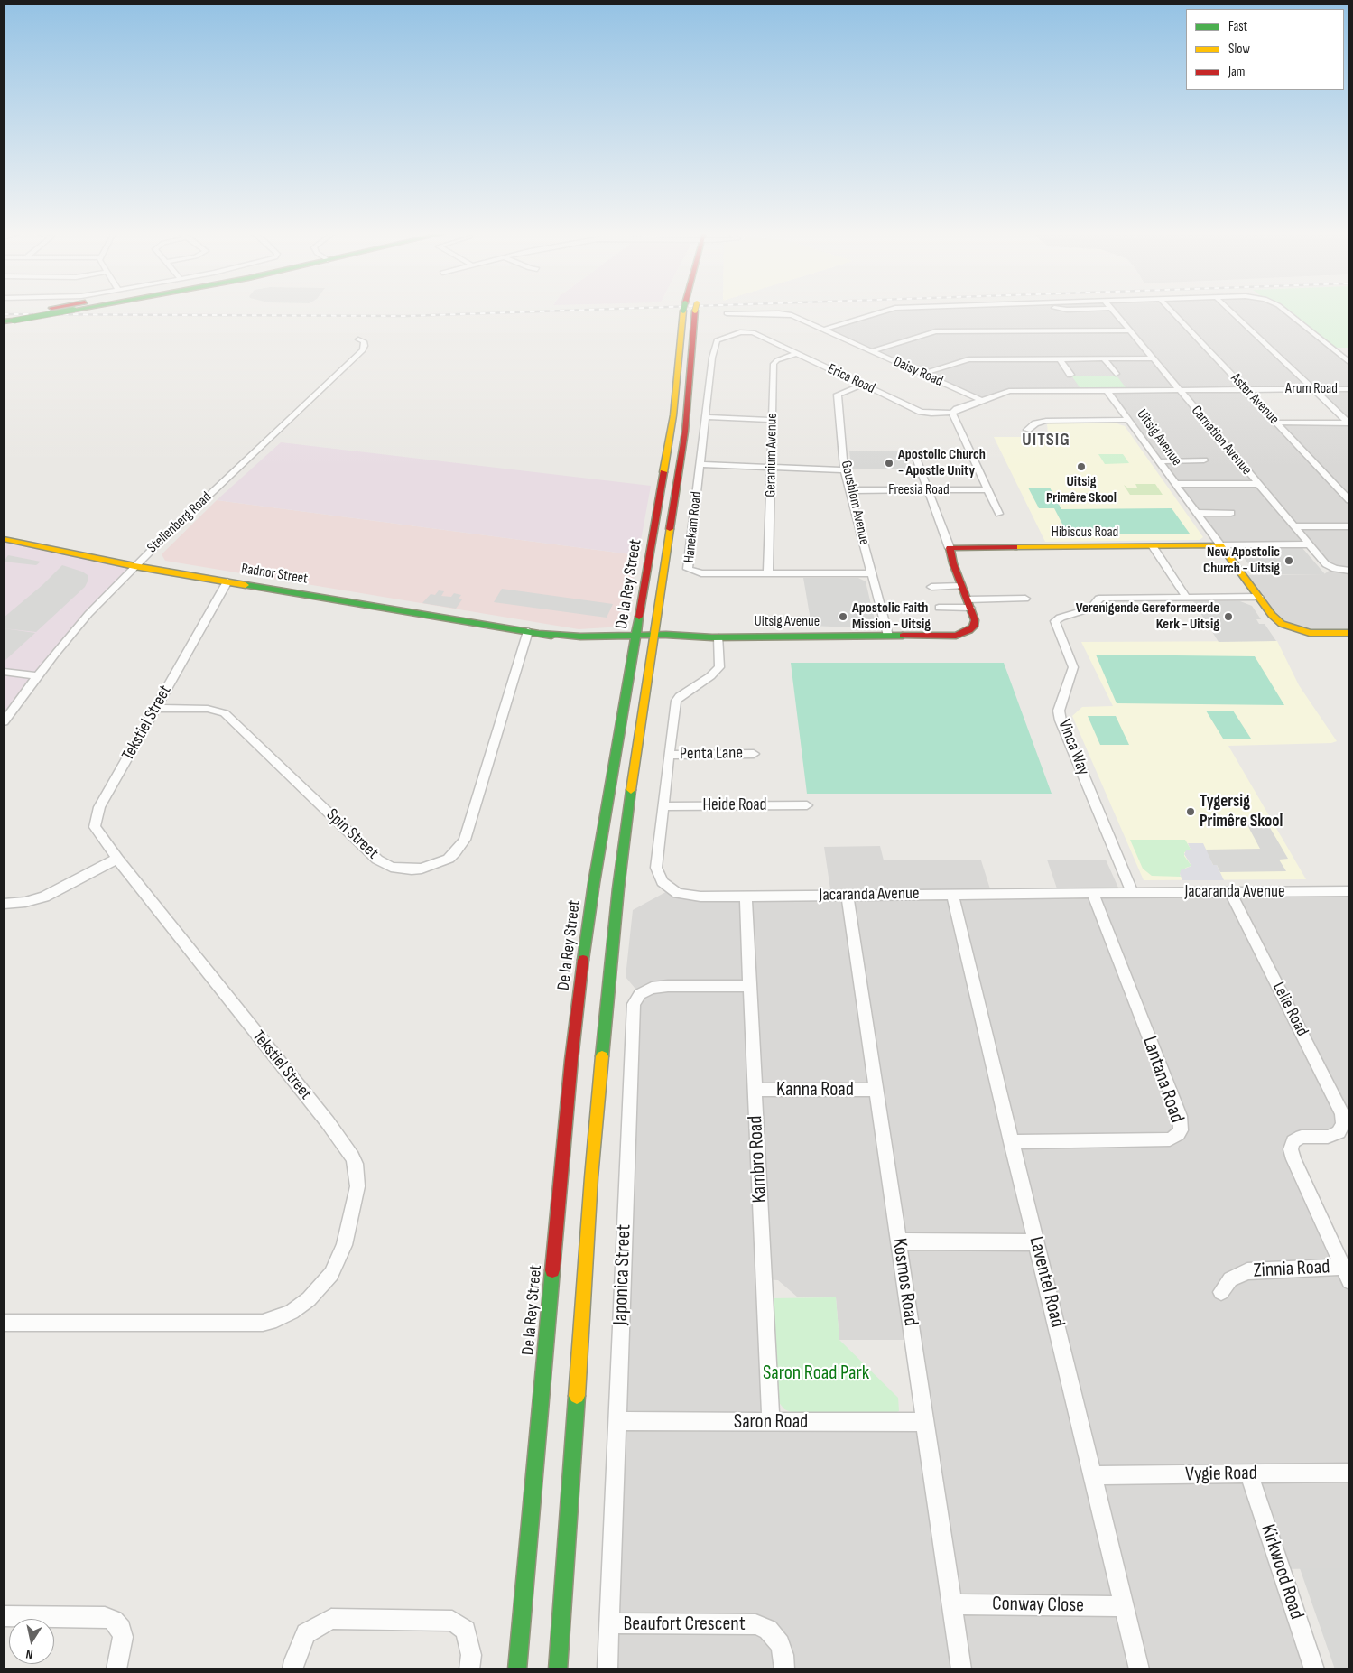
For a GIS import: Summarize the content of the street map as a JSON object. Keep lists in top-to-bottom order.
{
  "streets": {
    "main road": [
      "Uitsig Avenue",
      "Hibiscus Road",
      "Radnor Street",
      "De la Rey Street"
    ],
    "street": [
      "Daisy Road",
      "Erica Road",
      "Arum Road",
      "Aster Avenue",
      "Carnation Avenue",
      "Geranium Avenue",
      "Freesia Road",
      "Gousblom Avenue",
      "Stellenberg Road",
      "Hanekam Road",
      "Tekstiel Street",
      "Vinca Way",
      "Penta Lane",
      "Heide Road",
      "Spin Street",
      "Jacaranda Avenue",
      "Lelie Road",
      "Lantana Road",
      "Kanna Road",
      "Kambro Road",
      "Zinnia Road",
      "Japonica Street",
      "Kosmos Road",
      "Laventel Road",
      "Saron Road",
      "Vygie Road",
      "Kirkwood Road",
      "Conway Close",
      "Beaufort Crescent"
    ]
  },
  "crossings": [
    ["Erica Road", "Geranium Avenue"],
    ["Erica Road", "Gousblom Avenue"],
    ["Erica Road", "Hanekam Road"],
    ["Arum Road", "Aster Avenue"],
    ["Arum Road", "Uitsig Avenue"],
    ["Arum Road", "Carnation Avenue"],
    ["Uitsig Avenue", "Freesia Road"],
    ["Uitsig Avenue", "Gousblom Avenue"],
    ["Uitsig Avenue", "Hibiscus Road"],
    ["Uitsig Avenue", "Radnor Street"],
    ["Uitsig Avenue", "De la Rey Street"],
    ["Uitsig Avenue", "Vinca Way"],
    ["Uitsig Avenue", "Jacaranda Avenue"],
    ["Geranium Avenue", "Hanekam Road"],
    ["Freesia Road", "Gousblom Avenue"],
    ["Gousblom Avenue", "Hanekam Road"],
    ["Stellenberg Road", "Radnor Street"],
    ["Radnor Street", "De la Rey Street"],
    ["Radnor Street", "Tekstiel Street"],
    ["Radnor Street", "Spin Street"],
    ["Tekstiel Street", "Spin Street"],
    ["Vinca Way", "Jacaranda Avenue"],
    ["Penta Lane", "Jacaranda Avenue"],
    ["Heide Road", "Jacaranda Avenue"],
    ["Jacaranda Avenue", "Lelie Road"],
    ["Jacaranda Avenue", "Lantana Road"],
    ["Jacaranda Avenue", "Kambro Road"],
    ["Jacaranda Avenue", "Kosmos Road"],
    ["Jacaranda Avenue", "Laventel Road"],
    ["Lelie Road", "Zinnia Road"],
    ["Lantana Road", "Laventel Road"],
    ["Kanna Road", "Kambro Road"],
    ["Kanna Road", "Kosmos Road"],
    ["Kambro Road", "Japonica Street"],
    ["Kambro Road", "Saron Road"],
    ["Japonica Street", "Saron Road"],
    ["Japonica Street", "Beaufort Crescent"],
    ["Kosmos Road", "Saron Road"],
    ["Kosmos Road", "Conway Close"],
    ["Laventel Road", "Vygie Road"],
    ["Laventel Road", "Conway Close"],
    ["Vygie Road", "Kirkwood Road"]
  ],
  "districts": ["UITSIG"],
  "parks": ["Saron Road Park"],
  "places": [
    "Apostolic Church - Apostle Unity",
    "Uitsig Primêre Skool",
    "New Apostolic Church - Uitsig",
    "Apostolic Faith Mission - Uitsig",
    "Verenigende Gereformeerde Kerk - Uitsig",
    "Tygersig Primêre Skool"
  ],
  "legend": ["Fast", "Slow", "Jam"],
  "north": "bottom"
}
